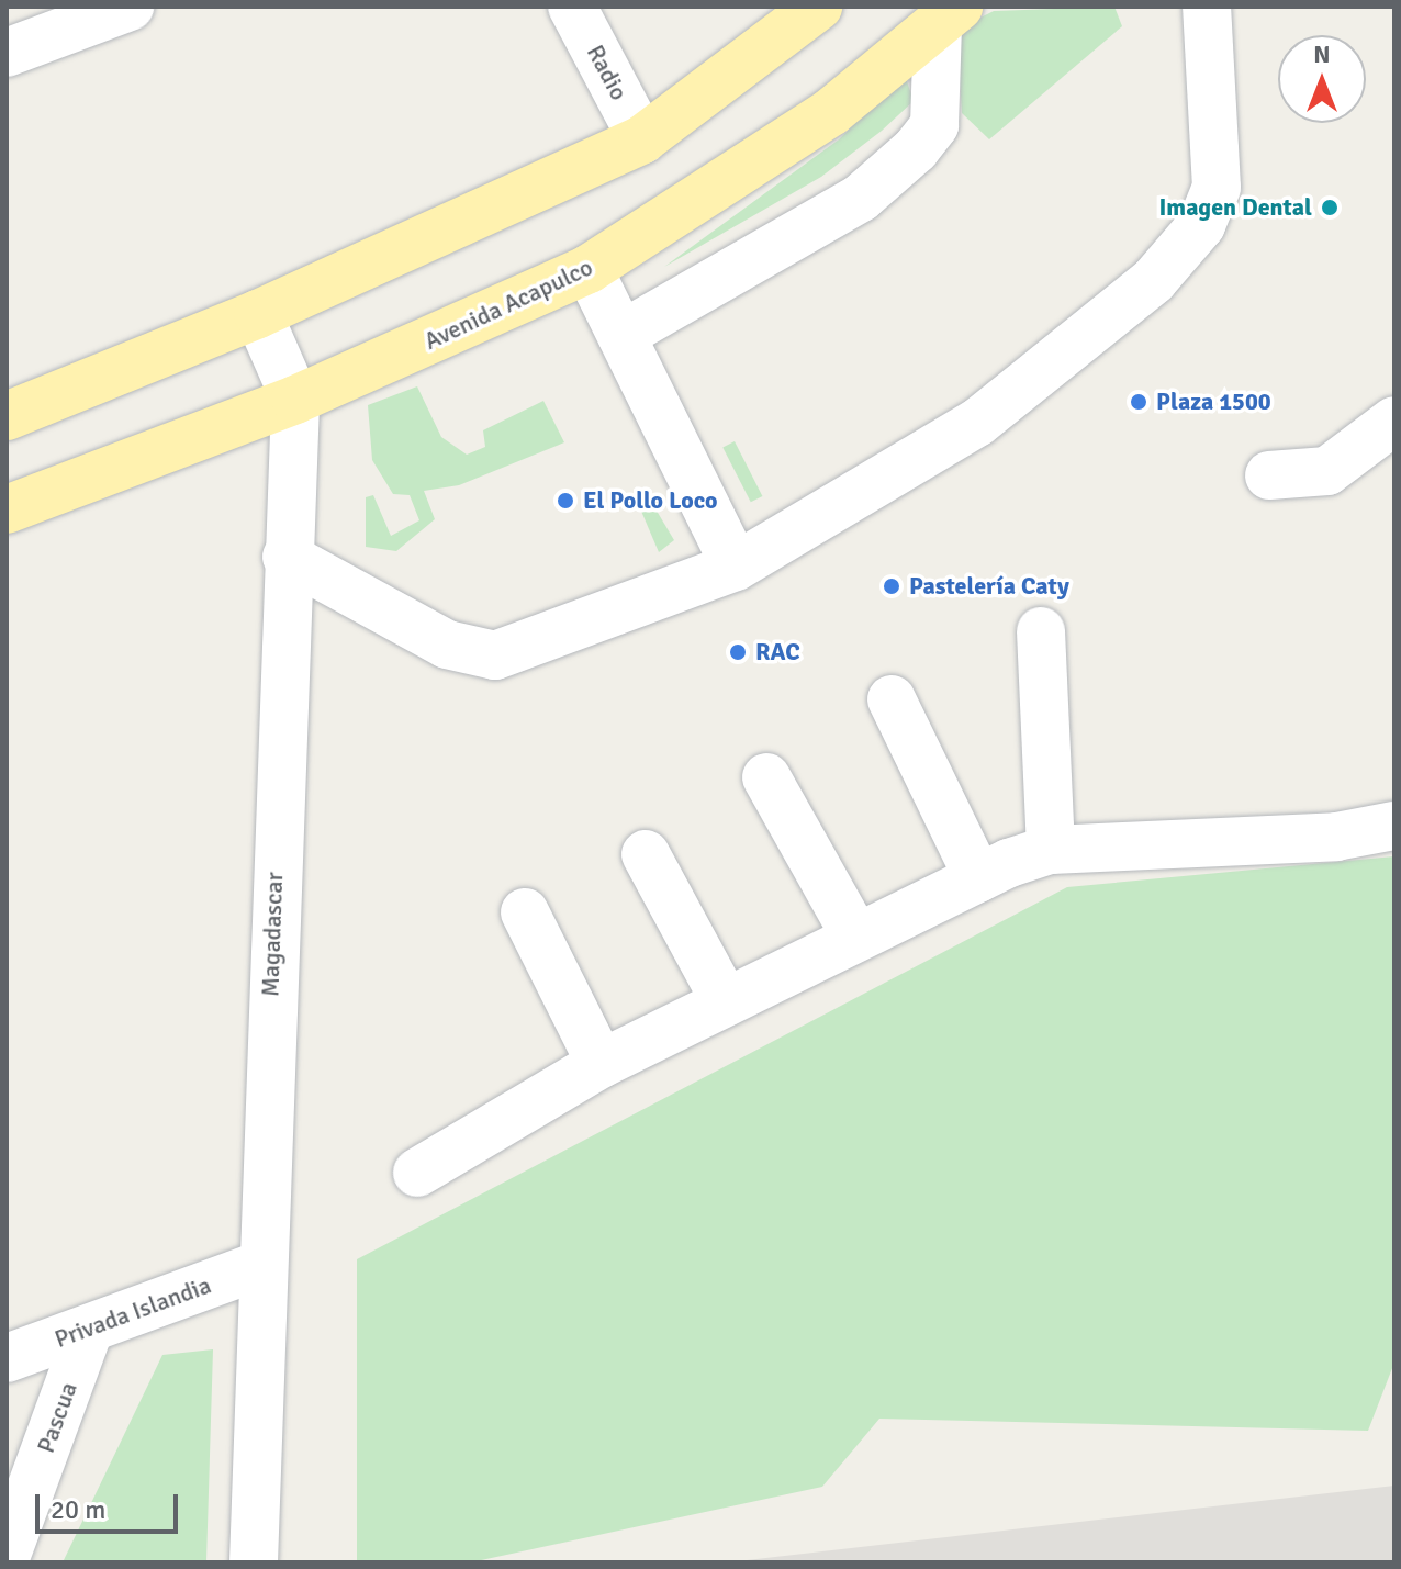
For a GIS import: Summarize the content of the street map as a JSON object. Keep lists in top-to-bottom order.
{
  "streets": {
    "main road": ["Avenida Acapulco"],
    "street": [
      "Radio",
      "Magadascar",
      "Privada Islandia",
      "Pascua"
    ]
  },
  "crossings": [
    ["Avenida Acapulco", "Magadascar"],
    ["Magadascar", "Privada Islandia"],
    ["Privada Islandia", "Pascua"]
  ],
  "places": [
    "Imagen Dental",
    "Plaza 1500",
    "El Pollo Loco",
    "Pastelería Caty",
    "RAC"
  ],
  "scale_bar": "20 m",
  "north": "top"
}
